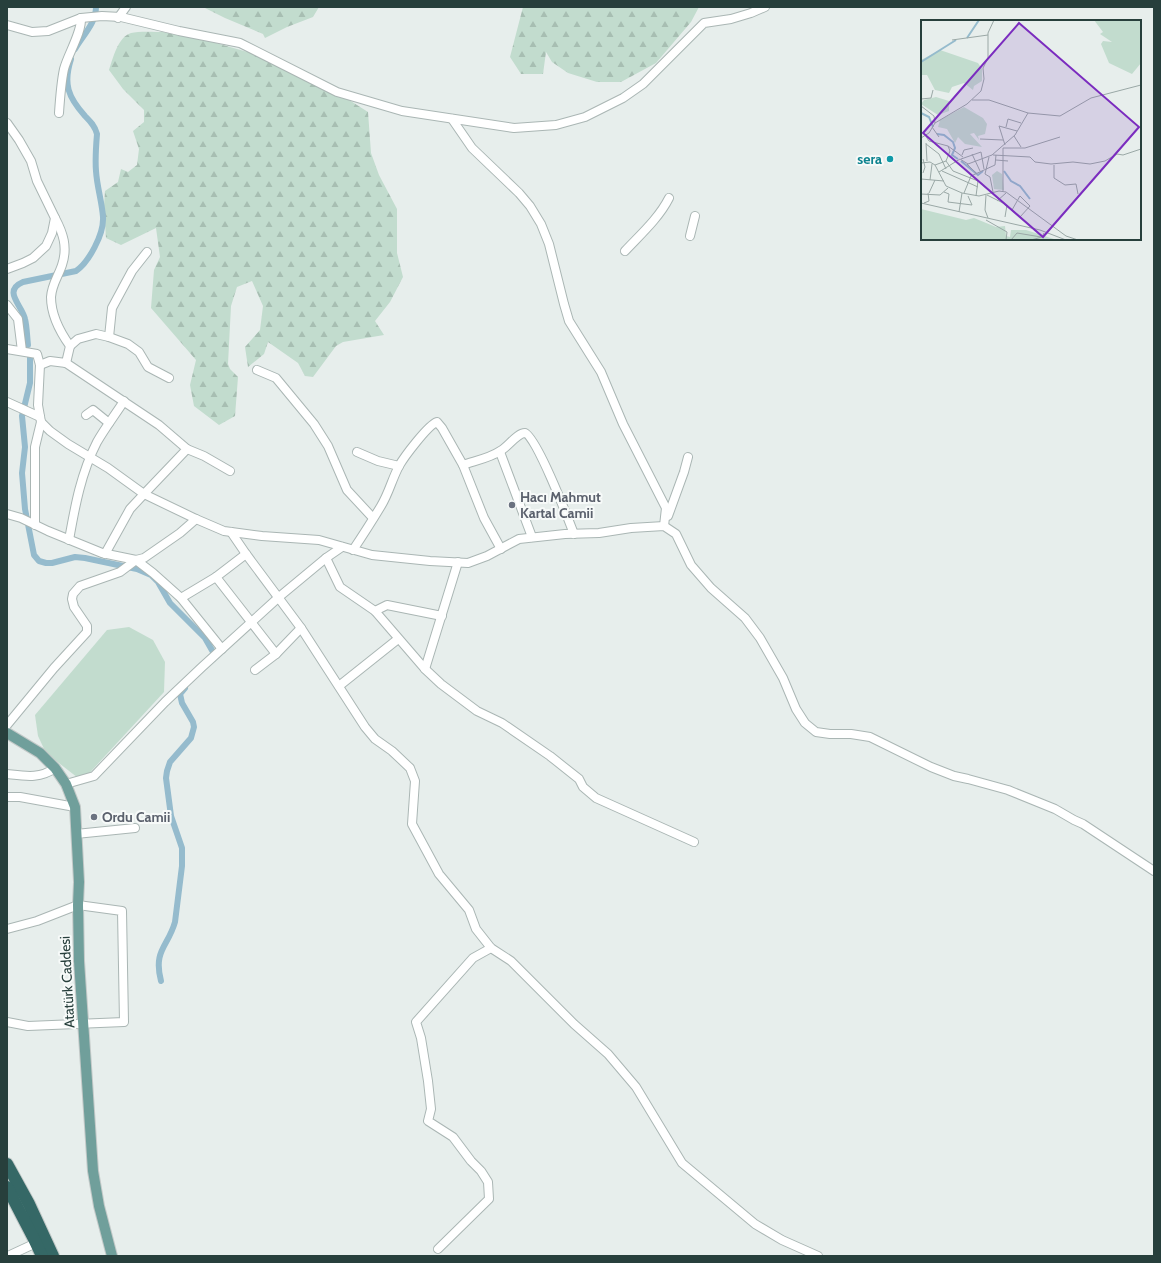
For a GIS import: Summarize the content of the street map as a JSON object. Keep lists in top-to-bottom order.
{
  "streets": {
    "main road": ["Atatürk Caddesi"]
  },
  "places": ["sera", "Hacı Mahmut Kartal Camii", "Ordu Camii"]
}
